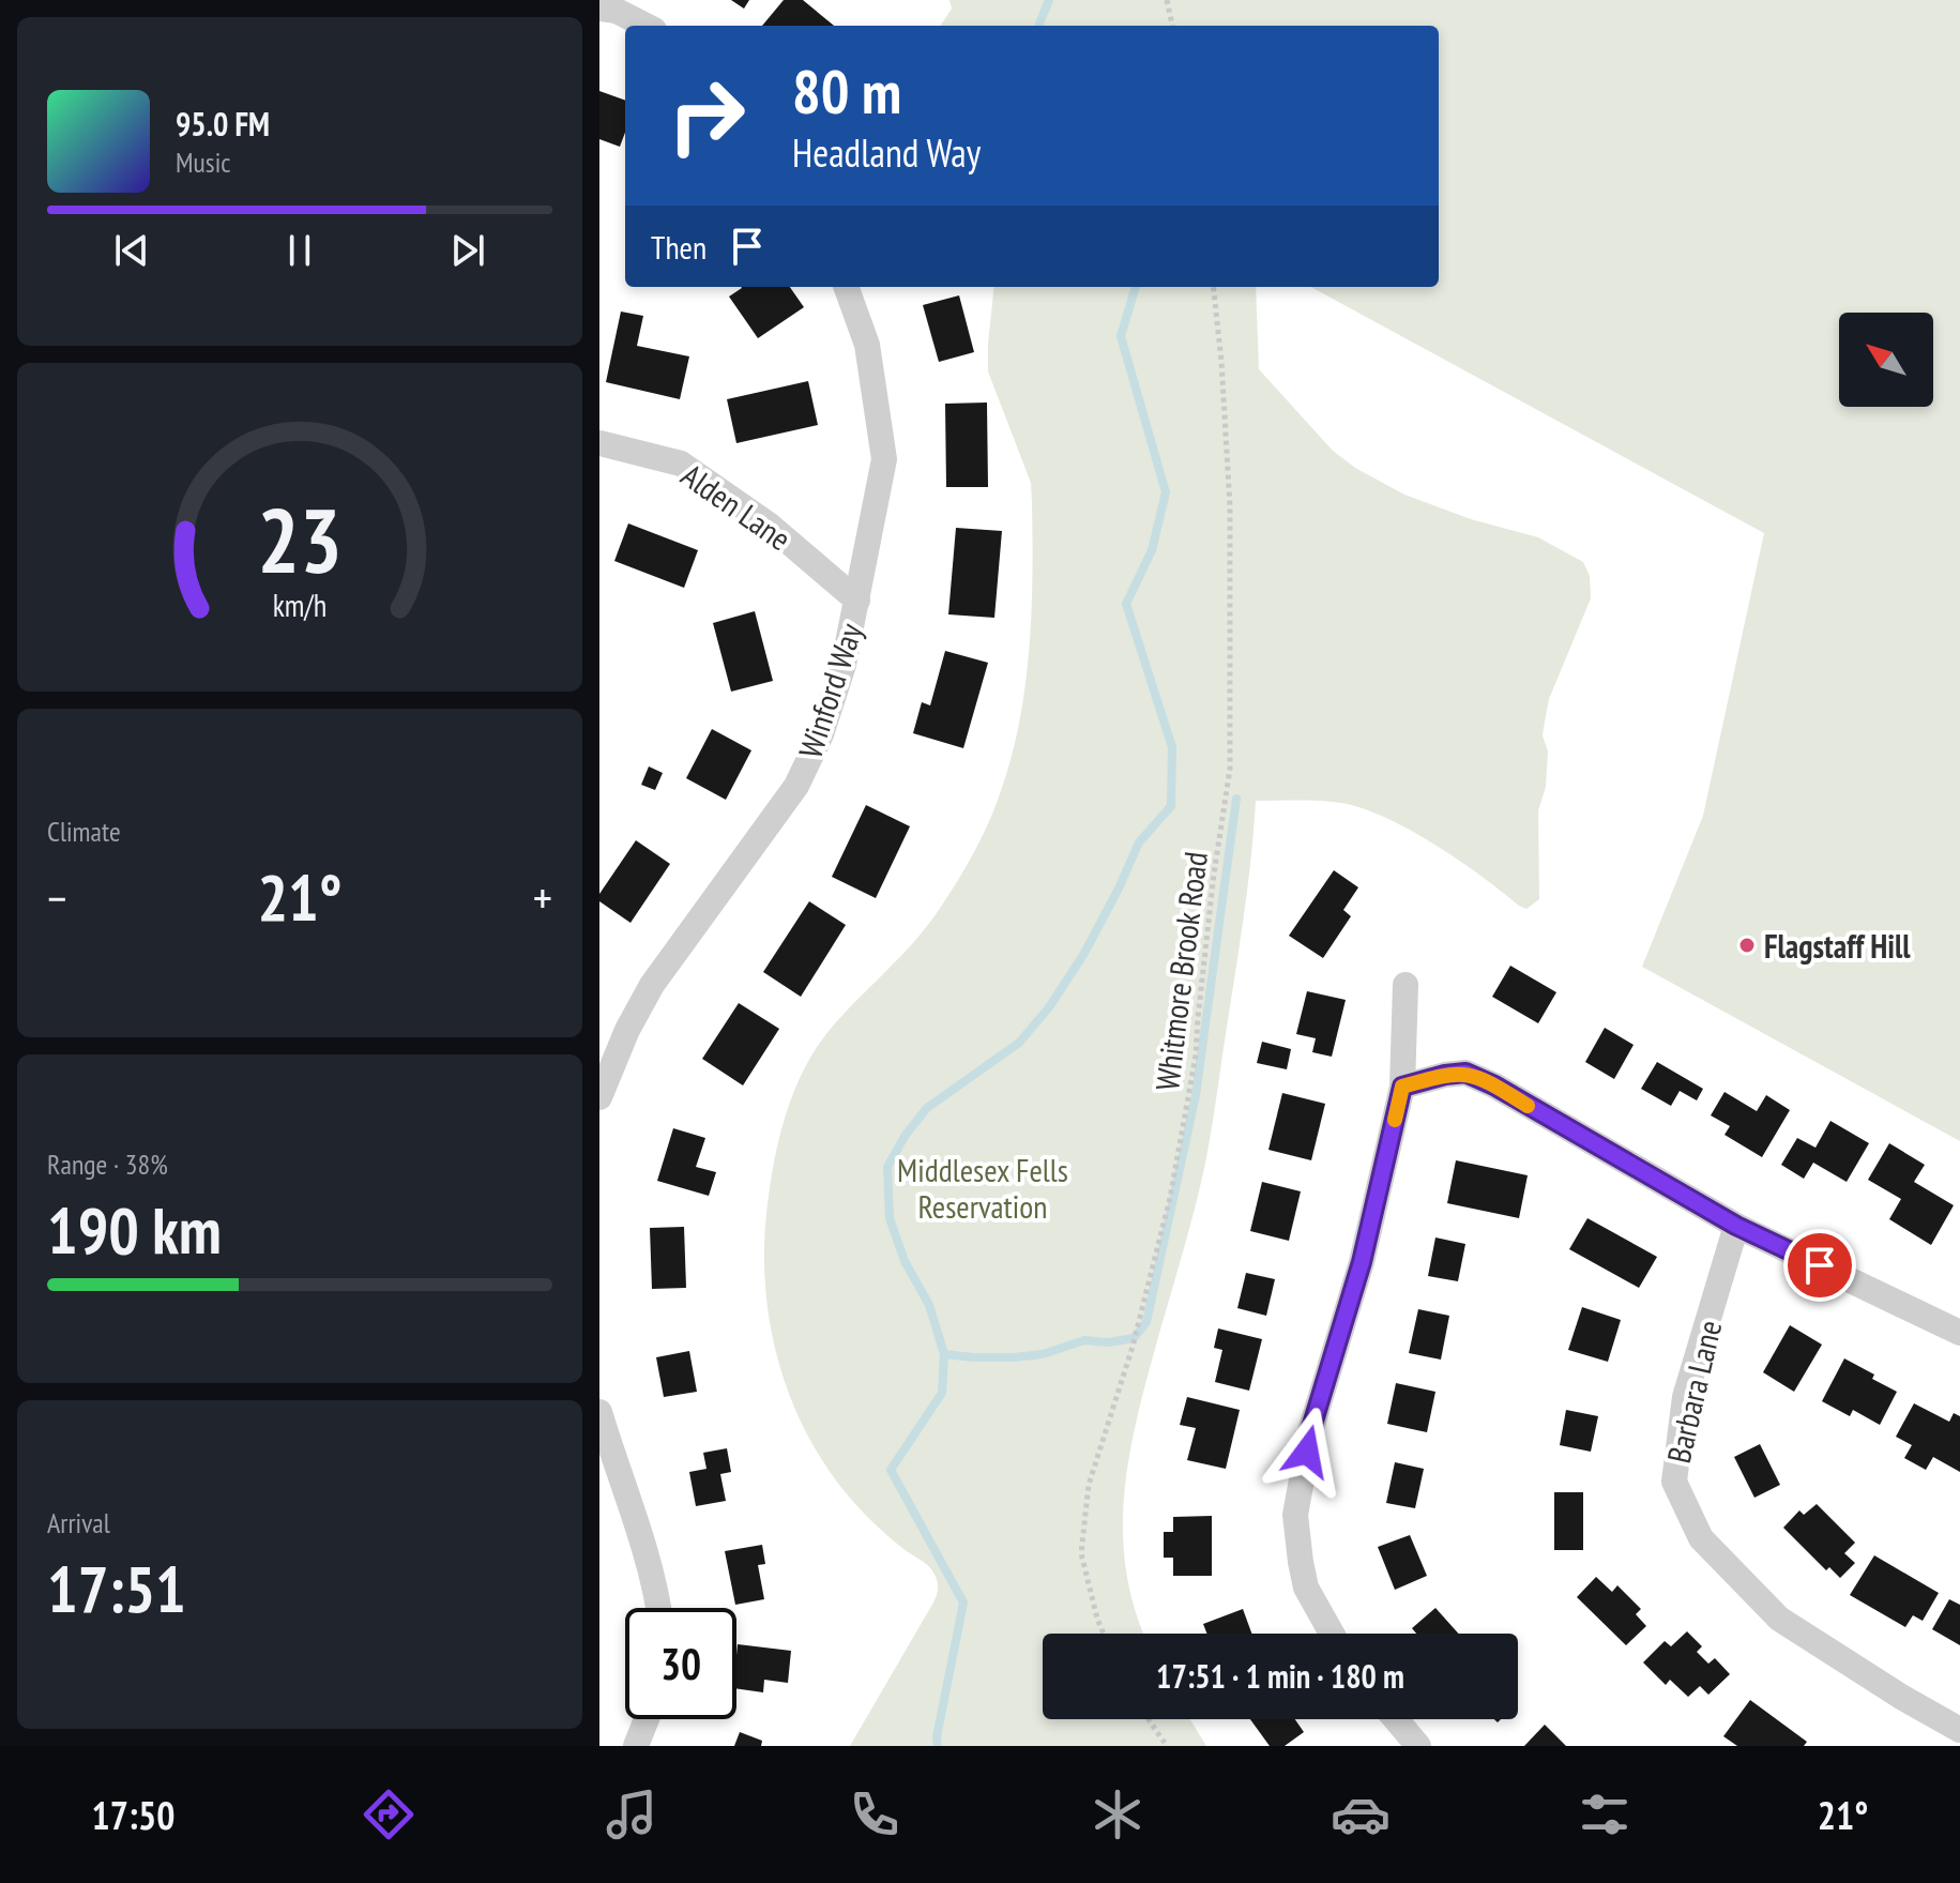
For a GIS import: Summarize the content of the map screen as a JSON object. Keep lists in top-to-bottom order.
{
  "streets": {
    "street": ["Alden Lane", "Winford Way", "Barbara Lane"],
    "path": ["Whitmore Brook Road"]
  },
  "crossings": [
    ["Alden Lane", "Winford Way"]
  ],
  "parks": ["Middlesex Fells Reservation"],
  "places": ["Flagstaff Hill"],
  "north": "top left",
  "page": {
    "turn": ["80 m", "Headland Way"],
    "song": ["95.0 FM", "Music"],
    "then": "Then",
    "tile": [
      "Climate",
      ["Range · 38%", "190 km"],
      ["Arrival", "17:51"]
    ],
    "heat": ["−", "21°", "+"],
    "limit": "30",
    "trip": "17:51 · 1 min · 180 m",
    "tabs": ["17:50", "21°"],
    "gauge": ["23", "km/h"]
  }
}
